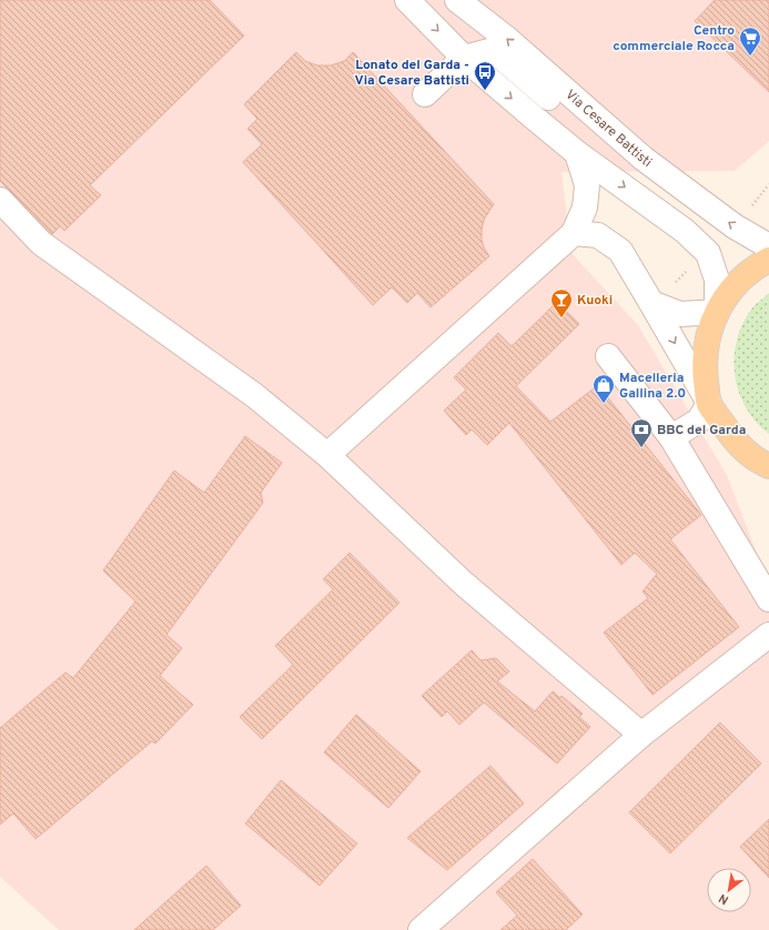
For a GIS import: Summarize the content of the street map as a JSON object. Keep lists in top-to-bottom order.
{
  "streets": {
    "street": ["Via Cesare Battisti"]
  },
  "places": {
    "supermarket": ["Centro commerciale Rocca"],
    "bus stop": ["Lonato del Garda - Via Cesare Battisti"],
    "bar": ["Kuoki"],
    "shop": ["Macelleria Gallina 2.0"],
    "bank": ["BBC del Garda"]
  },
  "north": "bottom left"
}
